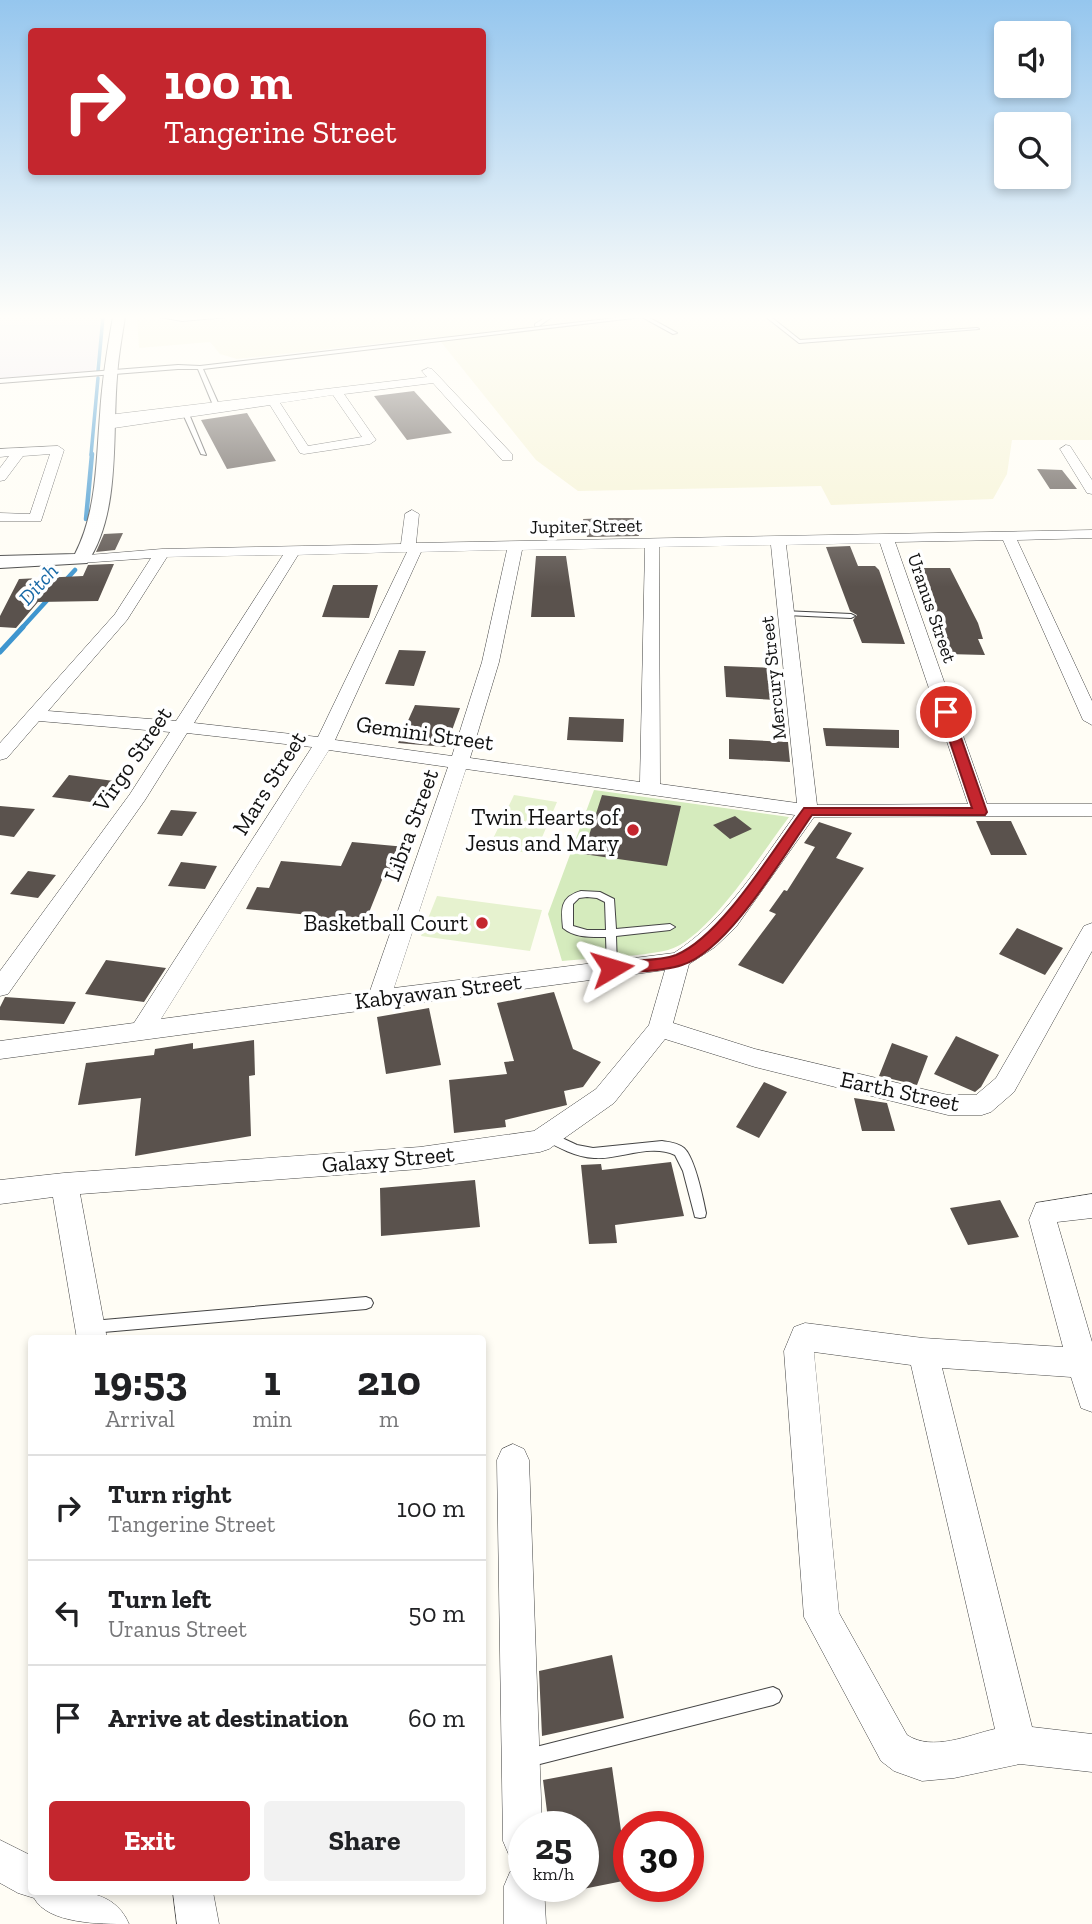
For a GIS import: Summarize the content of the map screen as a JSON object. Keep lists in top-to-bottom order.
{
  "streets": {
    "street": [
      "Jupiter Street",
      "Uranus Street",
      "Mercury Street",
      "Gemini Street",
      "Virgo Street",
      "Mars Street",
      "Libra Street",
      "Kabyawan Street",
      "Earth Street",
      "Galaxy Street"
    ]
  },
  "crossings": [
    ["Jupiter Street", "Uranus Street"],
    ["Jupiter Street", "Mercury Street"],
    ["Jupiter Street", "Virgo Street"],
    ["Jupiter Street", "Mars Street"],
    ["Jupiter Street", "Libra Street"],
    ["Uranus Street", "Gemini Street"],
    ["Mercury Street", "Gemini Street"],
    ["Mercury Street", "Kabyawan Street"],
    ["Gemini Street", "Virgo Street"],
    ["Gemini Street", "Mars Street"],
    ["Gemini Street", "Libra Street"],
    ["Gemini Street", "Kabyawan Street"],
    ["Mars Street", "Kabyawan Street"],
    ["Libra Street", "Kabyawan Street"],
    ["Kabyawan Street", "Galaxy Street"],
    ["Earth Street", "Galaxy Street"]
  ],
  "water": ["Ditch"],
  "places": ["Twin Hearts of Jesus and Mary", "Basketball Court"],
  "page": {
    "turn": ["100 m", "Tangerine Street"],
    "eta": [
      "19:53",
      "Arrival",
      "1",
      "min",
      "210",
      "m"
    ],
    "list": [
      {
        "name": "Turn right",
        "note": "Tangerine Street",
        "value": "100 m"
      },
      {
        "name": "Turn left",
        "note": "Uranus Street",
        "value": "50 m"
      },
      {
        "name": "Arrive at destination",
        "value": "60 m"
      }
    ],
    "buttons": ["Exit", "Share"],
    "speed": "25 km/h",
    "limit": "30"
  }
}
